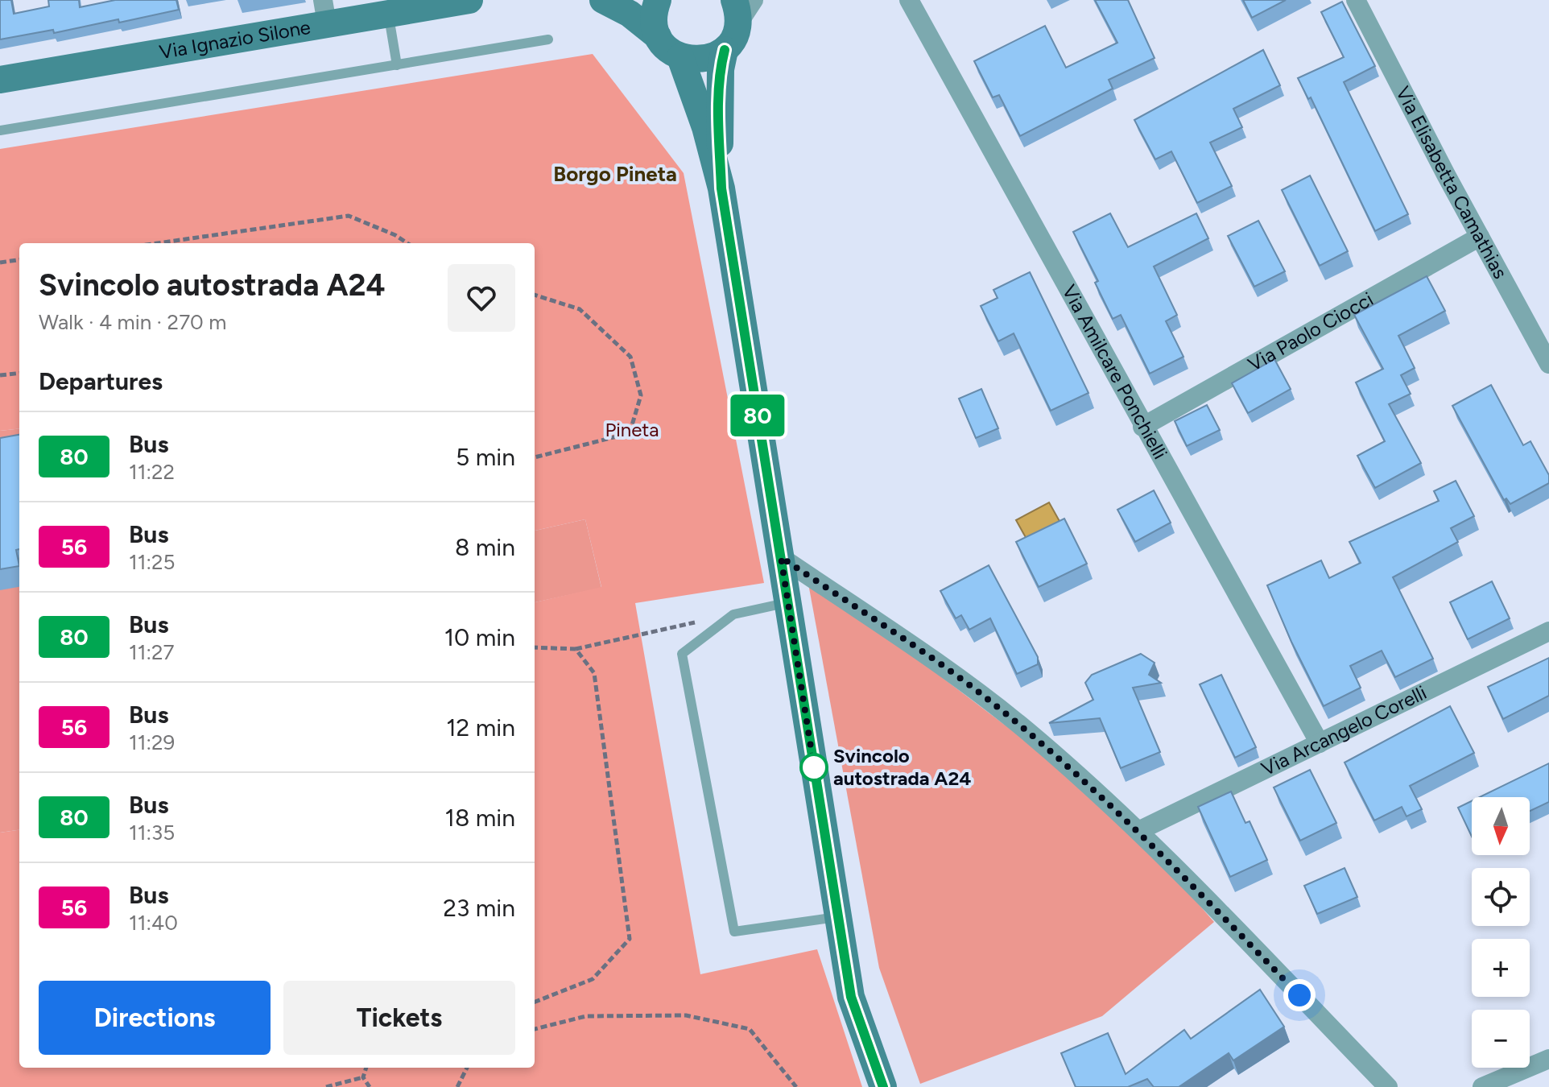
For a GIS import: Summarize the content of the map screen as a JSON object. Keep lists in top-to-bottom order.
{
  "streets": {
    "street": [
      "Via Ignazio Silone",
      "Via Elisabetta Camathias",
      "Via Paolo Ciocci",
      "Via Amilcare Ponchielli",
      "Via Arcangelo Corelli"
    ]
  },
  "crossings": [
    ["Via Elisabetta Camathias", "Via Paolo Ciocci"],
    ["Via Paolo Ciocci", "Via Amilcare Ponchielli"],
    ["Via Amilcare Ponchielli", "Via Arcangelo Corelli"]
  ],
  "districts": ["Borgo Pineta"],
  "parks": ["Pineta"],
  "places": ["Svincolo autostrada A24"],
  "lines": ["bus line 80"],
  "north": "bottom",
  "page": {
    "on_map": "80",
    "heading": [
      ["Svincolo autostrada A24", "Walk · 4 min · 270 m"],
      "Departures"
    ],
    "list": [
      {
        "mark": "80",
        "name": "Bus",
        "note": "11:22",
        "value": "5 min"
      },
      {
        "mark": "56",
        "name": "Bus",
        "note": "11:25",
        "value": "8 min"
      },
      {
        "mark": "80",
        "name": "Bus",
        "note": "11:27",
        "value": "10 min"
      },
      {
        "mark": "56",
        "name": "Bus",
        "note": "11:29",
        "value": "12 min"
      },
      {
        "mark": "80",
        "name": "Bus",
        "note": "11:35",
        "value": "18 min"
      },
      {
        "mark": "56",
        "name": "Bus",
        "note": "11:40",
        "value": "23 min"
      }
    ],
    "map_buttons": ["+", "−"],
    "buttons": ["Directions", "Tickets"]
  }
}
